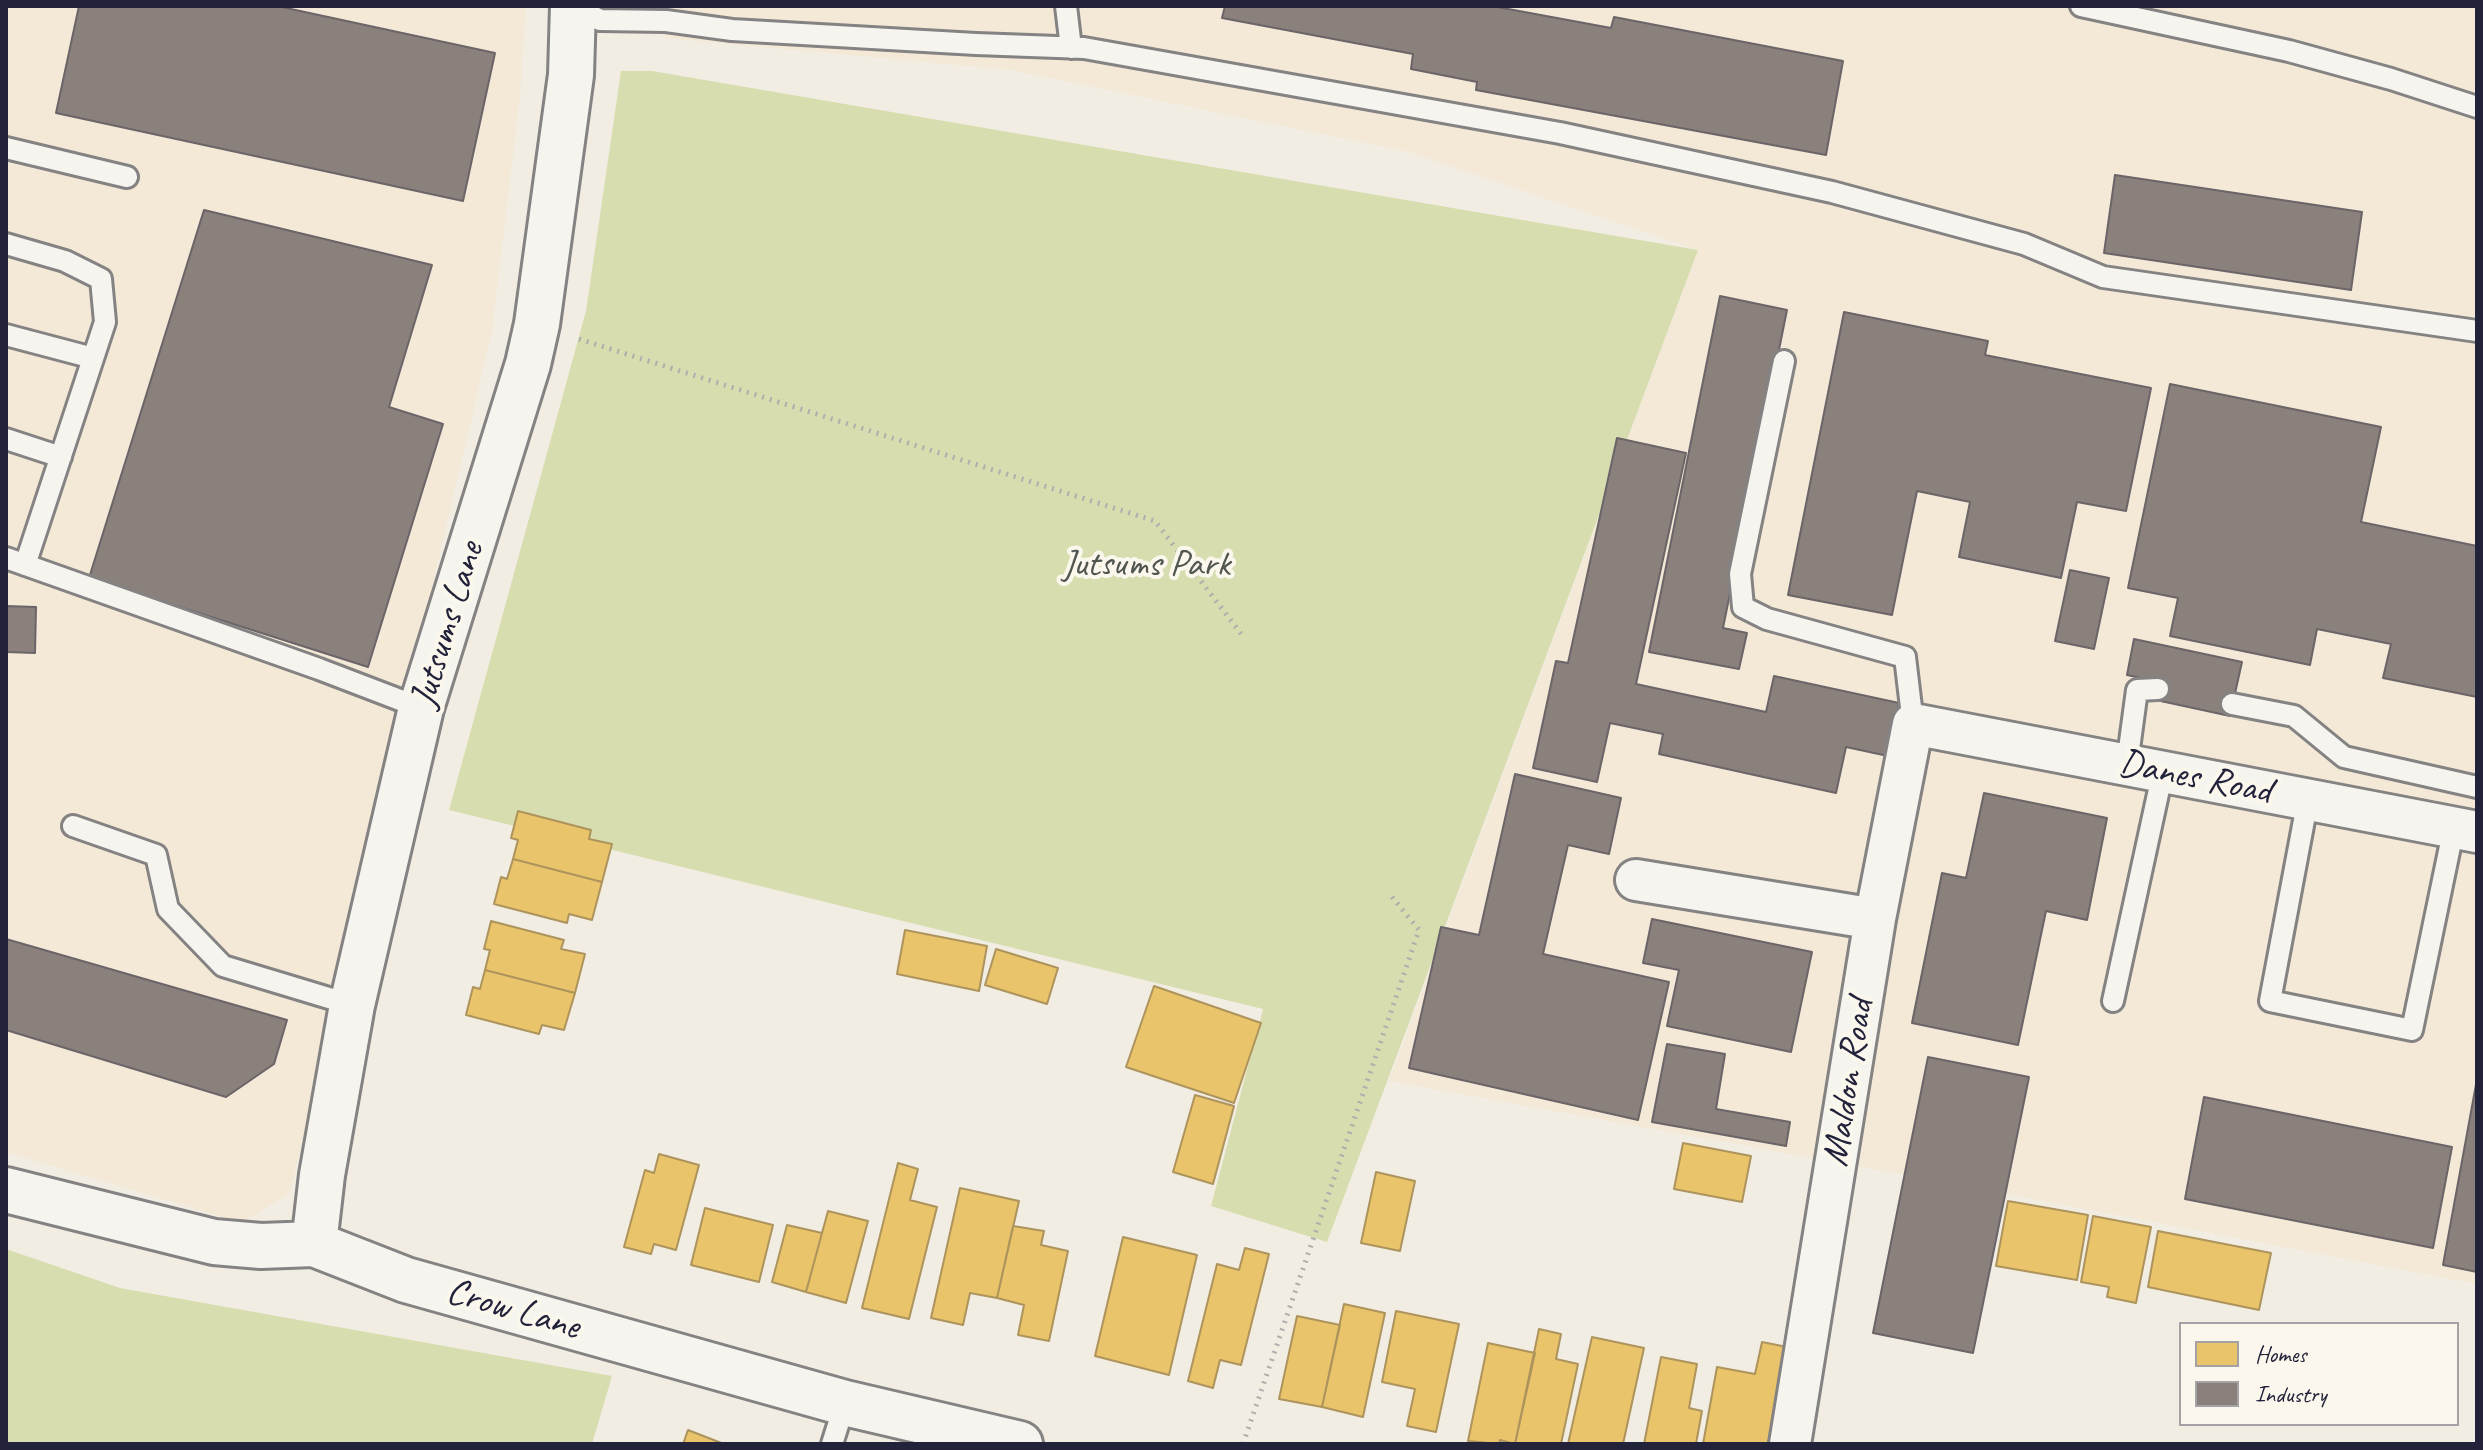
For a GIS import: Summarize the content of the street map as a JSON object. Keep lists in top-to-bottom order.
{
  "streets": {
    "street": [
      "Jutsums Lane",
      "Danes Road",
      "Maldon Road",
      "Crow Lane"
    ]
  },
  "crossings": [
    ["Jutsums Lane", "Crow Lane"],
    ["Danes Road", "Maldon Road"]
  ],
  "parks": ["Jutsums Park"],
  "legend": ["Homes", "Industry"]
}
